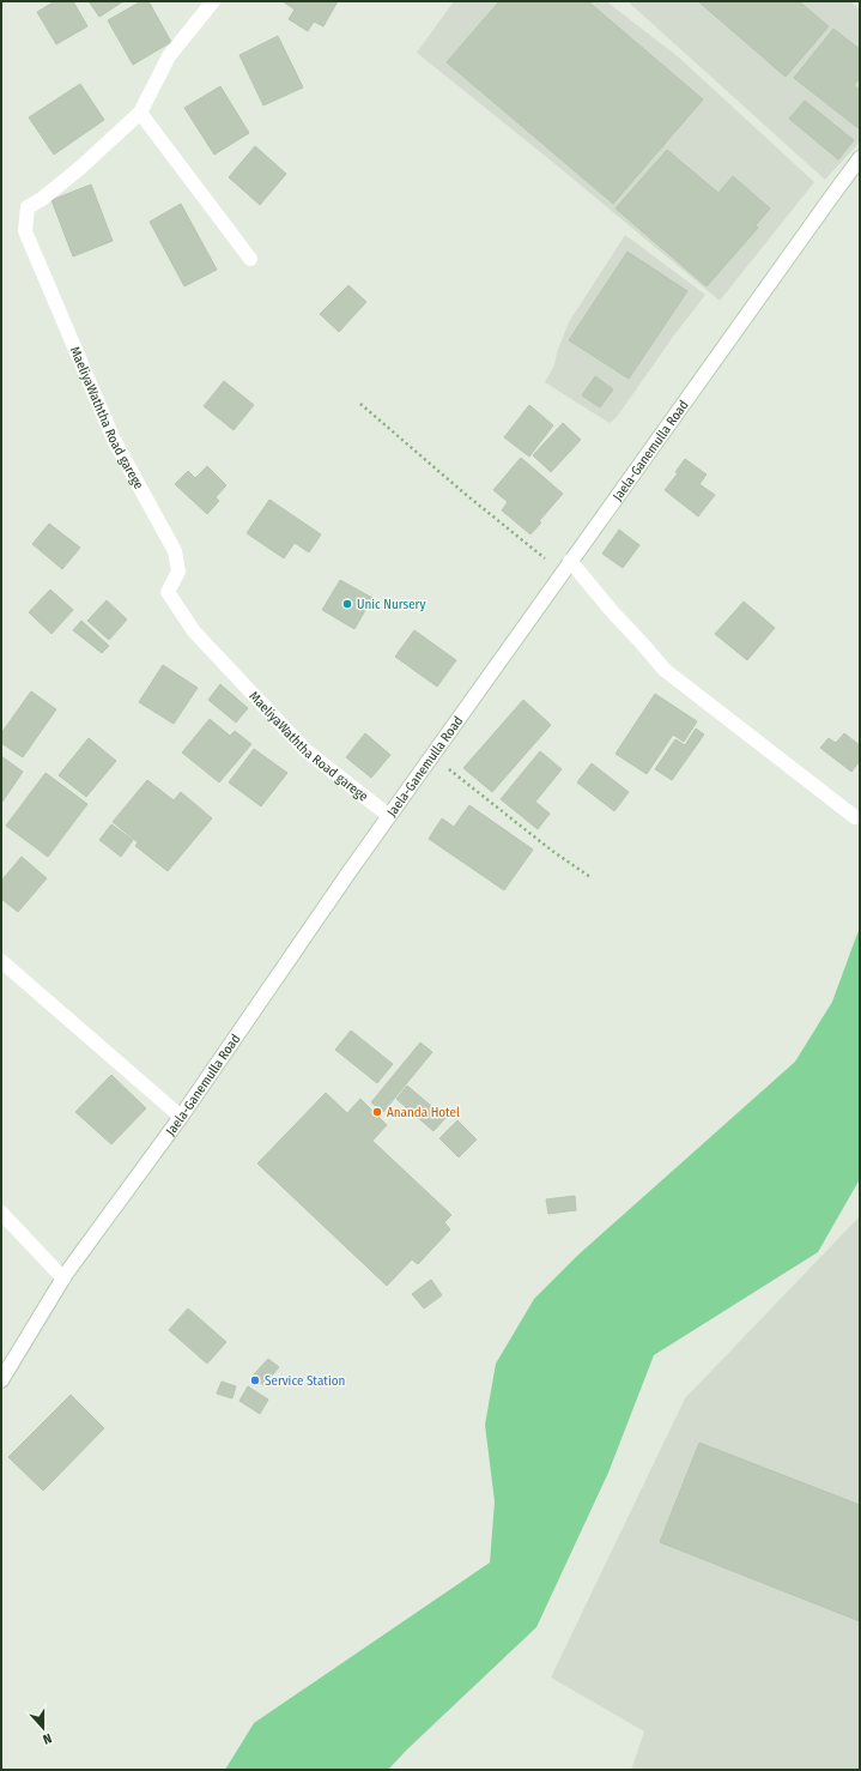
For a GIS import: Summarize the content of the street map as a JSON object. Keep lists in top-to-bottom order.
{
  "streets": {
    "street": ["MaeliyaWaththa Road garege", "Jaela-Ganemulla Road"]
  },
  "crossings": [
    ["MaeliyaWaththa Road garege", "Jaela-Ganemulla Road"]
  ],
  "places": ["Unic Nursery", "Ananda Hotel", "Service Station"],
  "north": "bottom"
}
